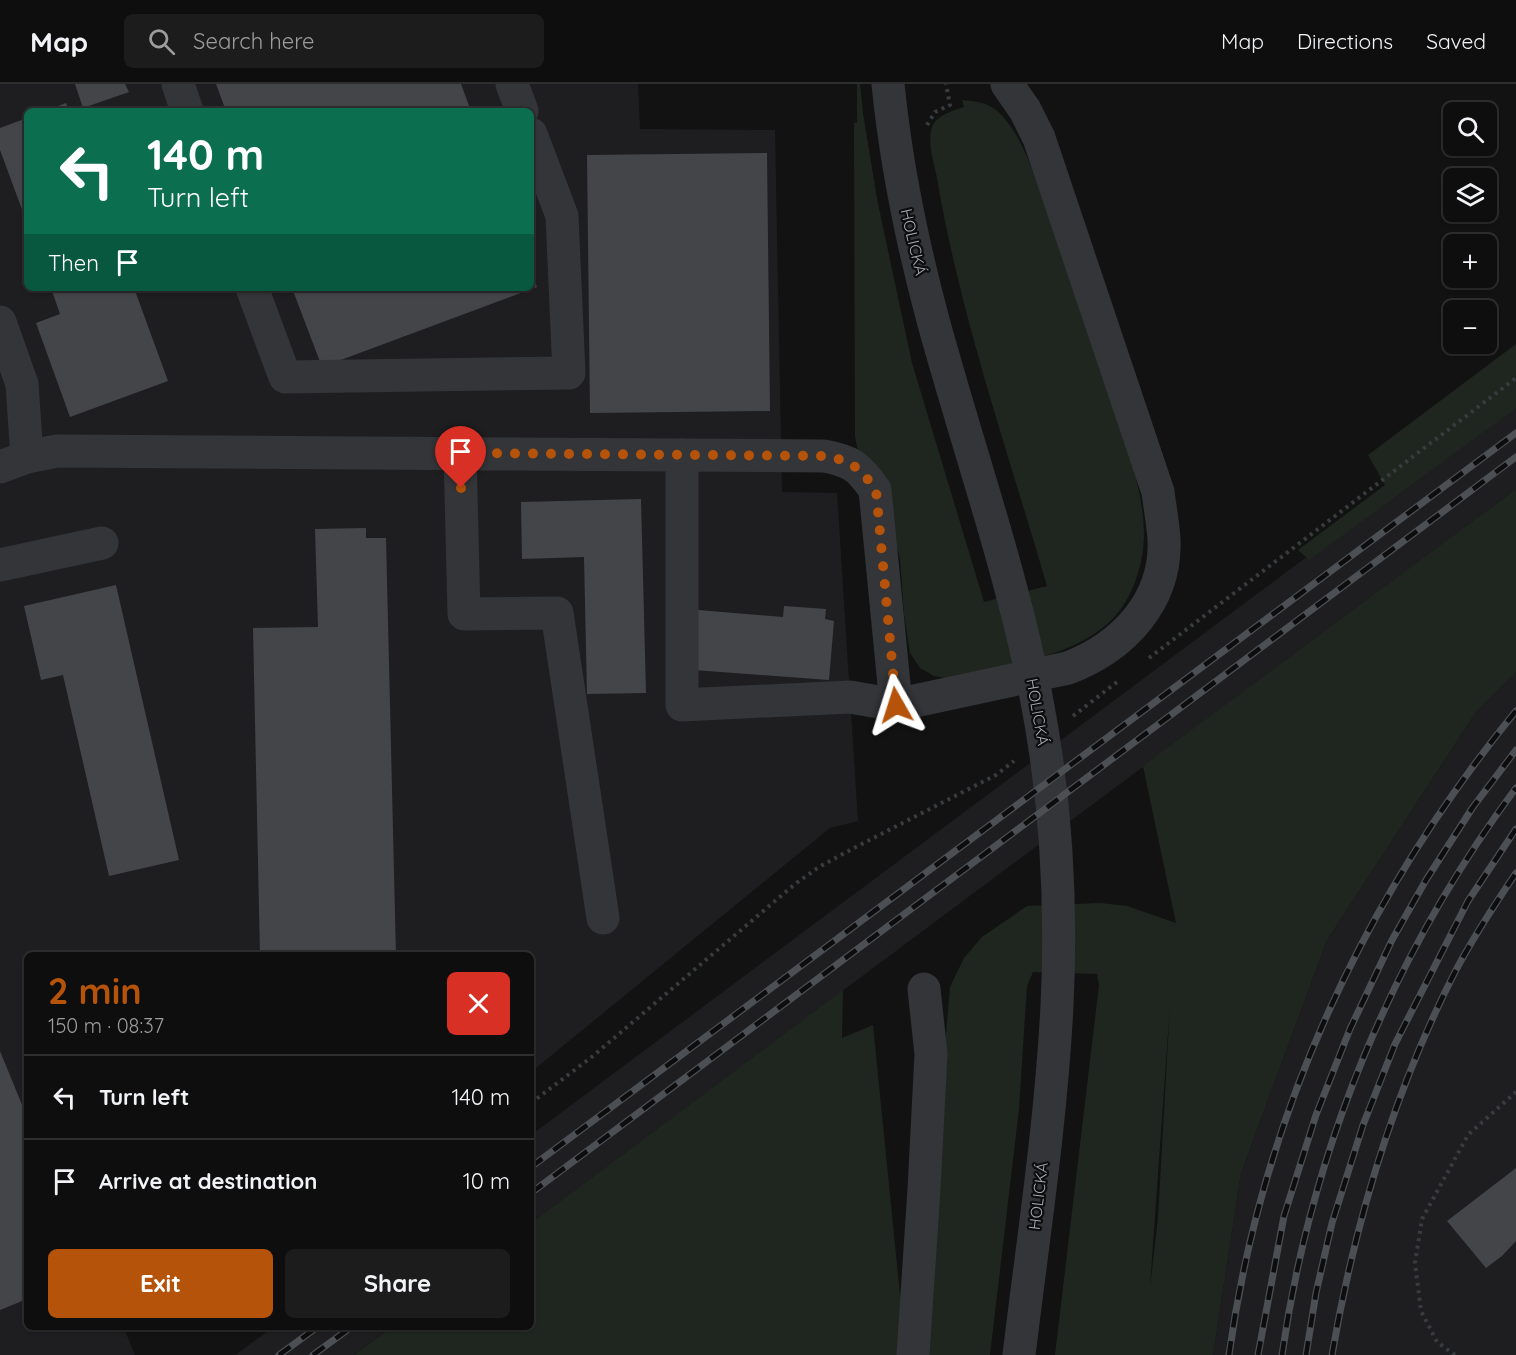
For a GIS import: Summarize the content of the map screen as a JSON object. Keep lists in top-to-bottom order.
{
  "streets": {
    "street": ["HOLICKÁ"]
  },
  "page": {
    "header": "Map",
    "search": "Search here",
    "nav": ["Map", "Directions", "Saved"],
    "map_buttons": ["+", "−"],
    "turn": ["140 m", "Turn left"],
    "then": "Then",
    "heading": ["2 min", "150 m · 08:37"],
    "list": [
      {
        "name": "Turn left",
        "value": "140 m"
      },
      {
        "name": "Arrive at destination",
        "value": "10 m"
      }
    ],
    "buttons": ["Exit", "Share"]
  }
}
